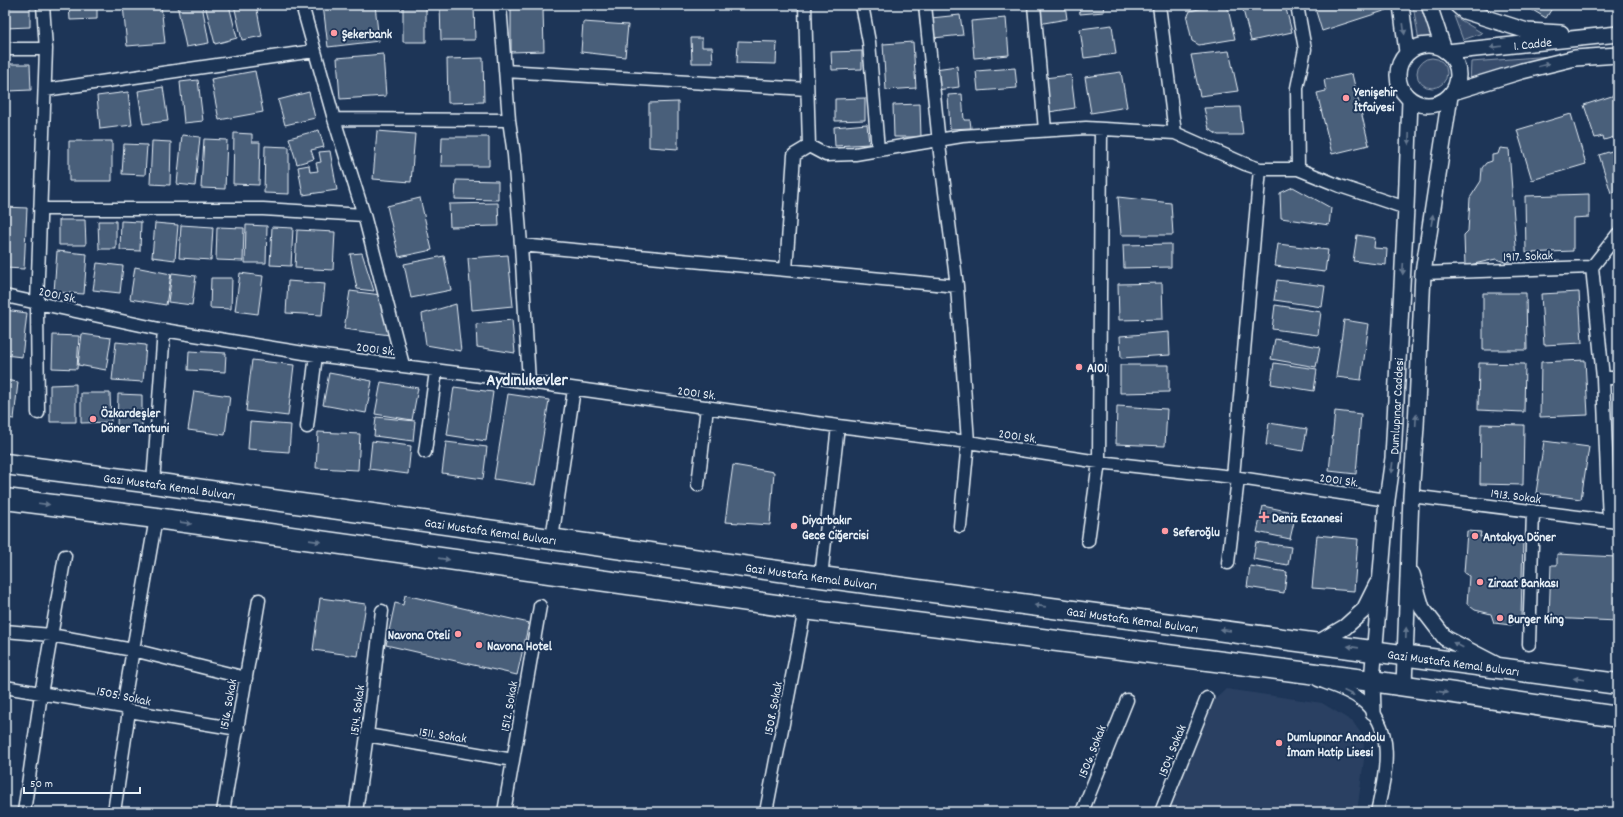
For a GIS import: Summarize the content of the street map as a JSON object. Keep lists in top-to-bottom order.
{
  "streets": {
    "highway": ["Gazi Mustafa Kemal Bulvarı"],
    "street": [
      "1. Cadde",
      "1917. Sokak",
      "2001 Sk.",
      "Dumlupınar Caddesi",
      "1913. Sokak",
      "1505. Sokak",
      "1516. Sokak",
      "1512. Sokak",
      "1508. Sokak",
      "1514. Sokak",
      "1511. Sokak",
      "1504. Sokak",
      "1506. Sokak"
    ]
  },
  "crossings": [
    ["1. Cadde", "Dumlupınar Caddesi"],
    ["1917. Sokak", "Dumlupınar Caddesi"],
    ["2001 Sk.", "Dumlupınar Caddesi"],
    ["Dumlupınar Caddesi", "Gazi Mustafa Kemal Bulvarı"],
    ["Dumlupınar Caddesi", "1913. Sokak"],
    ["1505. Sokak", "1516. Sokak"],
    ["1512. Sokak", "1511. Sokak"],
    ["1514. Sokak", "1511. Sokak"]
  ],
  "districts": ["Aydınlıkevler"],
  "places": {
    "other": [
      "Şekerbank",
      "Yenişehir İtfaiyesi",
      "A101",
      "Özkardeşler Döner Tantuni",
      "Diyarbakır Gece Ciğercisi",
      "Seferoğlu",
      "Antakya Döner",
      "Ziraat Bankası",
      "Burger King",
      "Navona Oteli",
      "Navona Hotel",
      "Dumlupınar Anadolu İmam Hatip Lisesi"
    ],
    "health": ["Deniz Eczanesi"]
  },
  "scale_bar": "50 m"
}
